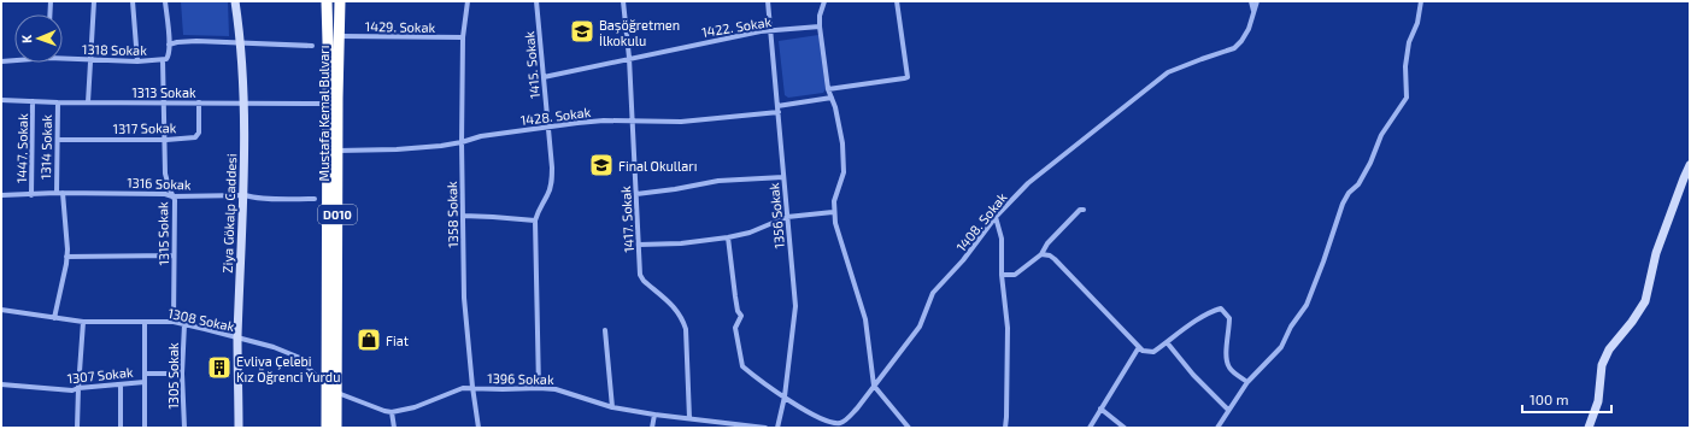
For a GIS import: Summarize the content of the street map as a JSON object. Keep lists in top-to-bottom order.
{
  "streets": {
    "highway": ["Mustafa Kemal Bulvarı", "D010"],
    "street": [
      "1429. Sokak",
      "1422. Sokak",
      "1318 Sokak",
      "1415. Sokak",
      "1313 Sokak",
      "1428. Sokak",
      "1317 Sokak",
      "1314 Sokak",
      "1447. Sokak",
      "1316 Sokak",
      "Ziya Gökalp Caddesi",
      "1358 Sokak",
      "1356 Sokak",
      "1417. Sokak",
      "1408. Sokak",
      "1315 Sokak",
      "1308 Sokak",
      "1307 Sokak",
      "1305 Sokak",
      "1396 Sokak"
    ]
  },
  "crossings": [
    ["1429. Sokak", "Mustafa Kemal Bulvarı"],
    ["1429. Sokak", "1358 Sokak"],
    ["1422. Sokak", "1415. Sokak"],
    ["1422. Sokak", "1356 Sokak"],
    ["1422. Sokak", "1417. Sokak"],
    ["1318 Sokak", "1315 Sokak"],
    ["1415. Sokak", "1428. Sokak"],
    ["1313 Sokak", "Mustafa Kemal Bulvarı"],
    ["1313 Sokak", "1317 Sokak"],
    ["1313 Sokak", "1314 Sokak"],
    ["1313 Sokak", "1447. Sokak"],
    ["1313 Sokak", "Ziya Gökalp Caddesi"],
    ["1313 Sokak", "1315 Sokak"],
    ["Mustafa Kemal Bulvarı", "1428. Sokak"],
    ["Mustafa Kemal Bulvarı", "1308 Sokak"],
    ["1428. Sokak", "1358 Sokak"],
    ["1428. Sokak", "1356 Sokak"],
    ["1428. Sokak", "1417. Sokak"],
    ["1317 Sokak", "1314 Sokak"],
    ["1317 Sokak", "1315 Sokak"],
    ["1314 Sokak", "1316 Sokak"],
    ["1314 Sokak", "1308 Sokak"],
    ["1447. Sokak", "1316 Sokak"],
    ["1316 Sokak", "Ziya Gökalp Caddesi"],
    ["1316 Sokak", "1315 Sokak"],
    ["Ziya Gökalp Caddesi", "1308 Sokak"],
    ["1358 Sokak", "1396 Sokak"],
    ["1356 Sokak", "1408. Sokak"],
    ["1417. Sokak", "1396 Sokak"],
    ["1315 Sokak", "1308 Sokak"],
    ["1308 Sokak", "1305 Sokak"]
  ],
  "places": {
    "school or university": ["Başöğretmen İlkokulu", "Final Okulları"],
    "shop": ["Fiat"],
    "building": ["Evliya Çelebi Kız Öğrenci Yurdu"]
  },
  "scale_bar": "100 m",
  "north": "left"
}
